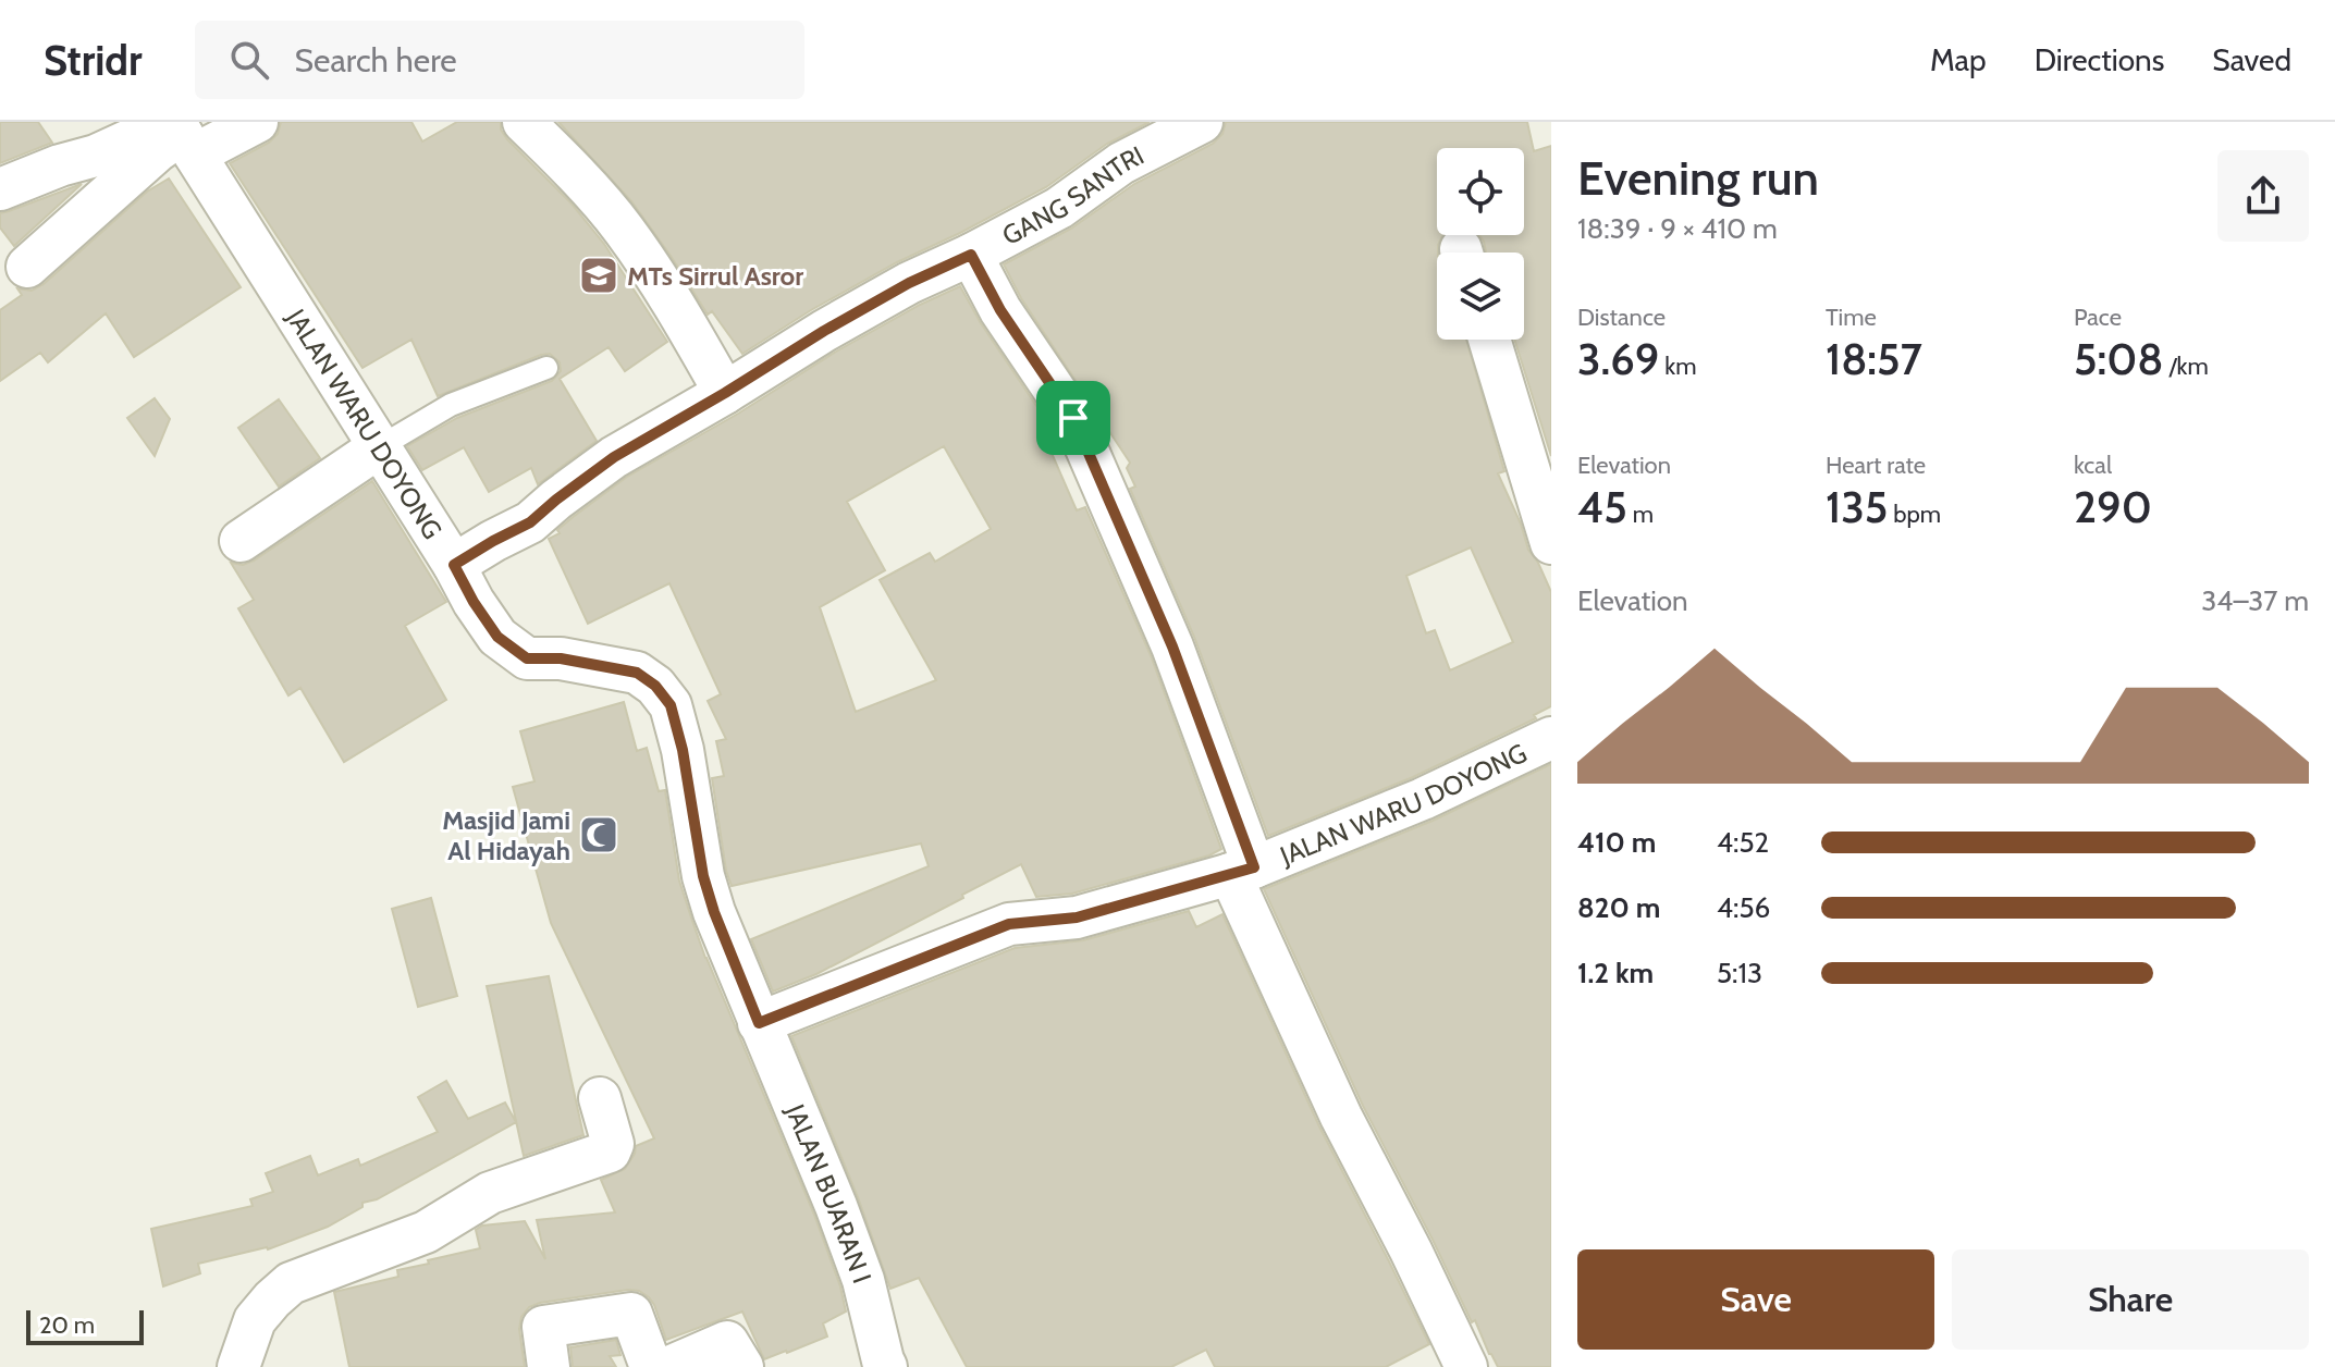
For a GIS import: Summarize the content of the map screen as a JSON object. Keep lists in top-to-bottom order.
{
  "streets": {
    "street": ["GANG SANTRI", "JALAN WARU DOYONG", "JALAN BUARAN I"]
  },
  "crossings": [
    ["GANG SANTRI", "JALAN WARU DOYONG"],
    ["JALAN WARU DOYONG", "JALAN BUARAN I"]
  ],
  "places": {
    "school or university": ["MTs Sirrul Asror"],
    "mosque": ["Masjid Jami Al Hidayah"]
  },
  "scale_bar": "20 m",
  "page": {
    "header": "Stridr",
    "search": "Search here",
    "nav": ["Map", "Directions", "Saved"],
    "heading": ["Evening run", "18:39 · 9 × 410 m"],
    "stats": [
      ["Distance", "3.69 km"],
      ["Time", "18:57"],
      ["Pace", "5:08 /km"],
      ["Elevation", "45 m"],
      ["Heart rate", "135 bpm"],
      ["kcal", "290"]
    ],
    "chart": ["Elevation", "34–37 m"],
    "list": [
      {
        "name": "410 m",
        "note": "4:52"
      },
      {
        "name": "820 m",
        "note": "4:56"
      },
      {
        "name": "1.2 km",
        "note": "5:13"
      }
    ],
    "buttons": ["Save", "Share"],
    "scale": "20 m"
  }
}
